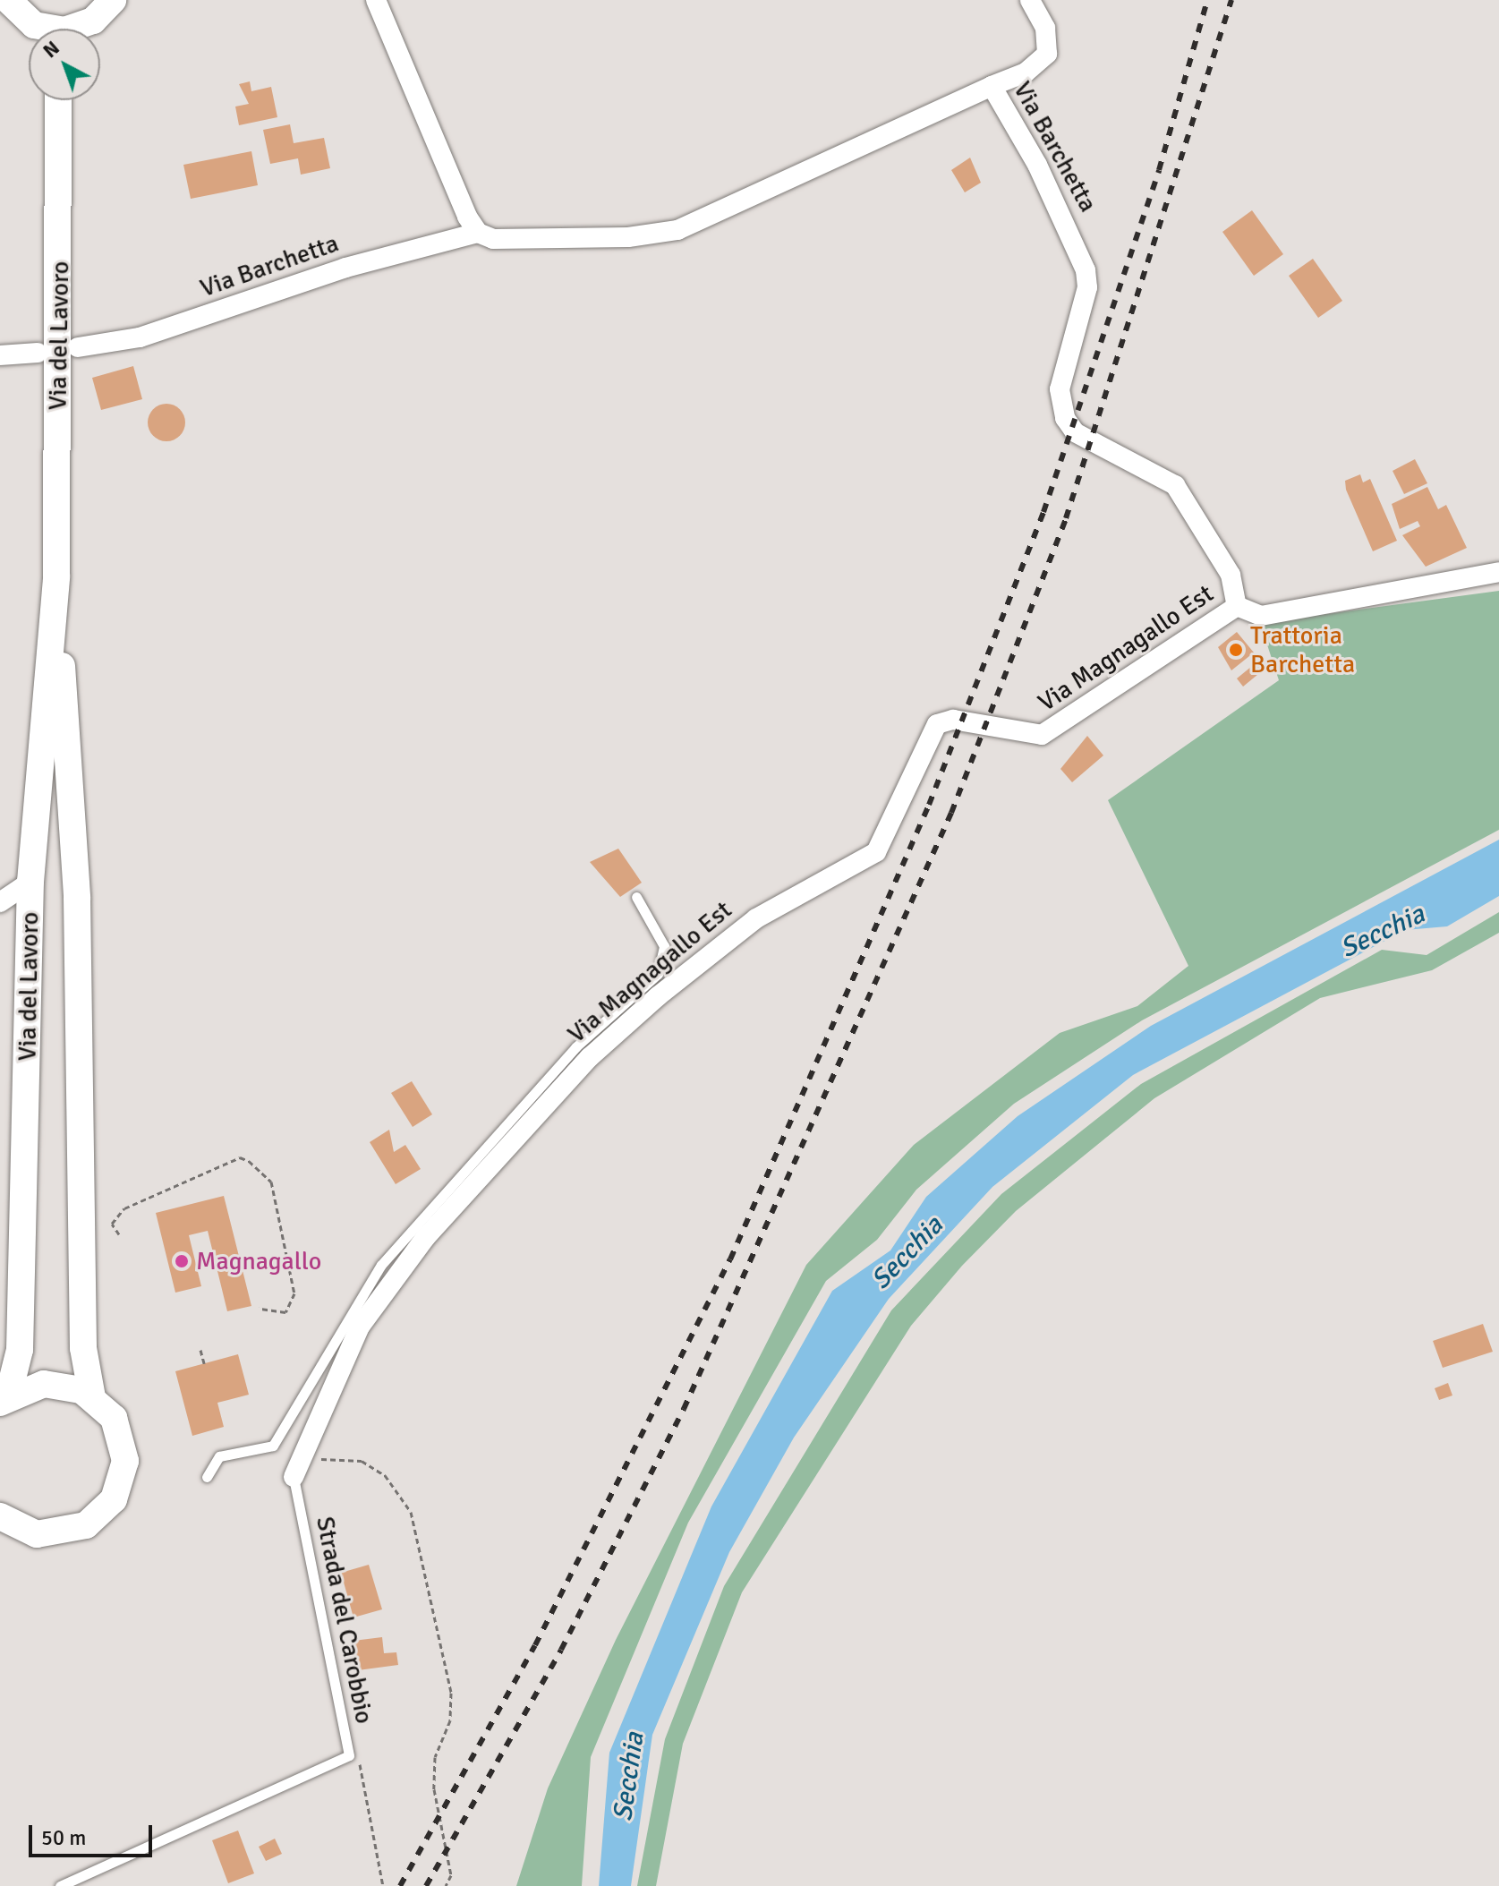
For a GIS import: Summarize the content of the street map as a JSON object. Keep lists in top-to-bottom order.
{
  "streets": {
    "main road": ["Via del Lavoro"],
    "street": ["Via Barchetta", "Via Magnagallo Est"],
    "lane": ["Strada del Carobbio"]
  },
  "crossings": [
    ["Via Barchetta", "Via Magnagallo Est"],
    ["Via Magnagallo Est", "Strada del Carobbio"]
  ],
  "water": ["Secchia"],
  "places": ["Trattoria Barchetta", "Magnagallo"],
  "scale_bar": "50 m",
  "north": "top left"
}
